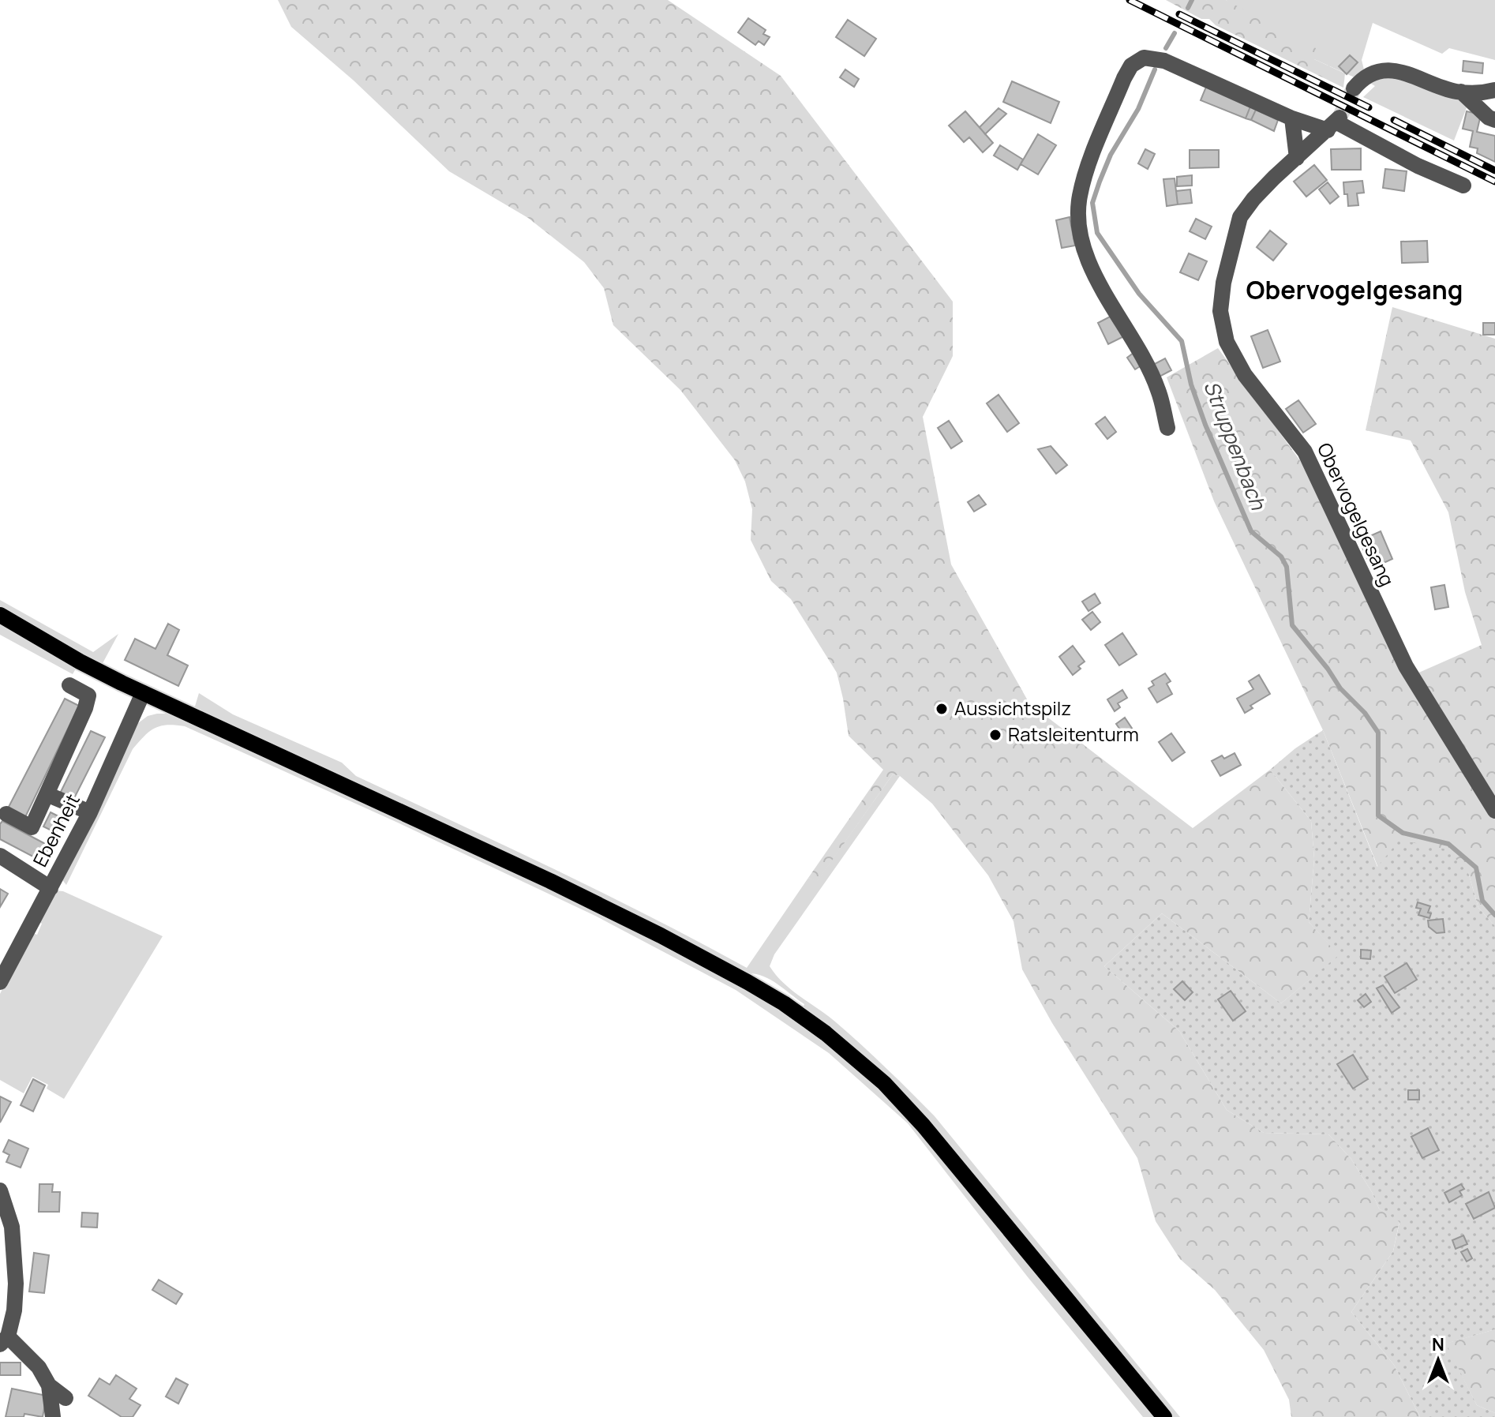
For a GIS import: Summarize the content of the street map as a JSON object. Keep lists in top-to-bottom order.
{
  "streets": {
    "street": ["Obervogelgesang", "Ebenheit"]
  },
  "districts": ["Obervogelgesang"],
  "water": ["Struppenbach"],
  "places": ["Aussichtspilz", "Ratsleitenturm"],
  "north": "top"
}
